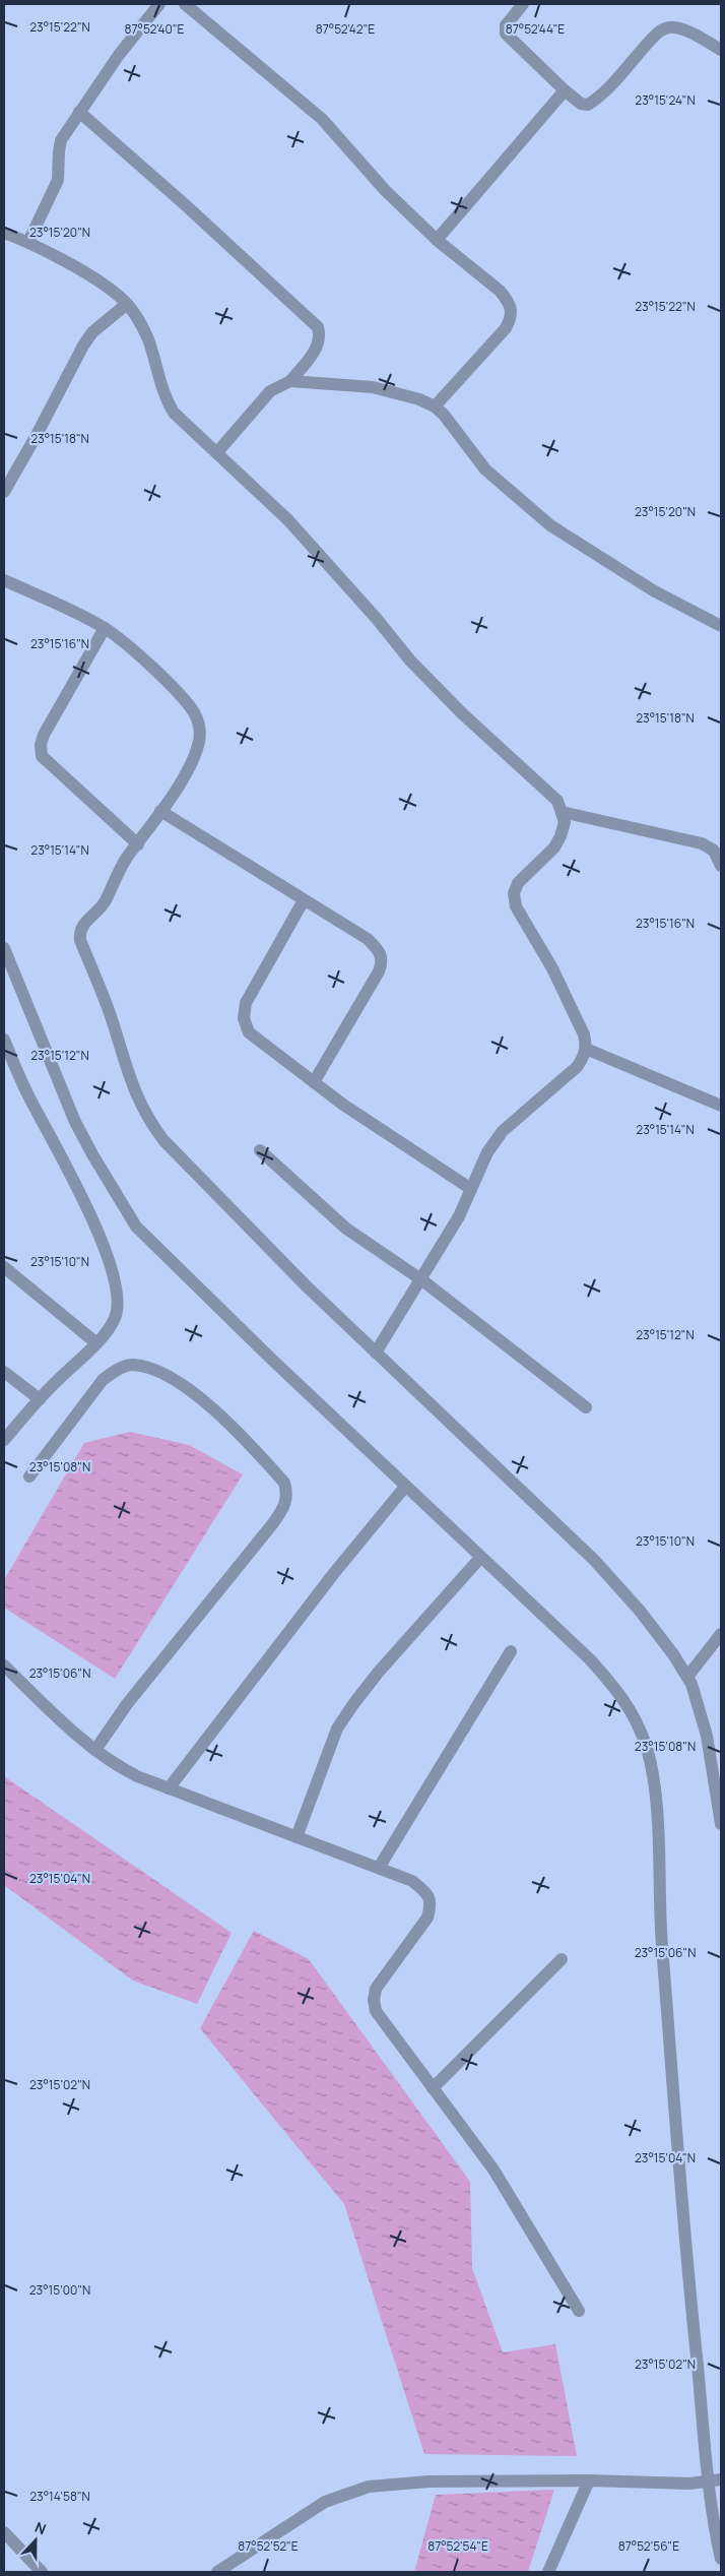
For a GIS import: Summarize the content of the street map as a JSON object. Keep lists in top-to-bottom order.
{
  "north": "top",
  "coordinates": [
    "23°15'22\"N",
    "87°52'40\"E",
    "87°52'42\"E",
    "87°52'44\"E",
    "23°15'24\"N",
    "23°15'20\"N",
    "23°15'18\"N",
    "23°15'16\"N",
    "23°15'14\"N",
    "23°15'12\"N",
    "23°15'10\"N",
    "23°15'08\"N",
    "23°15'06\"N",
    "23°15'04\"N",
    "23°15'02\"N",
    "23°15'00\"N",
    "23°14'58\"N",
    "87°52'52\"E",
    "87°52'54\"E",
    "87°52'56\"E"
  ]
}
